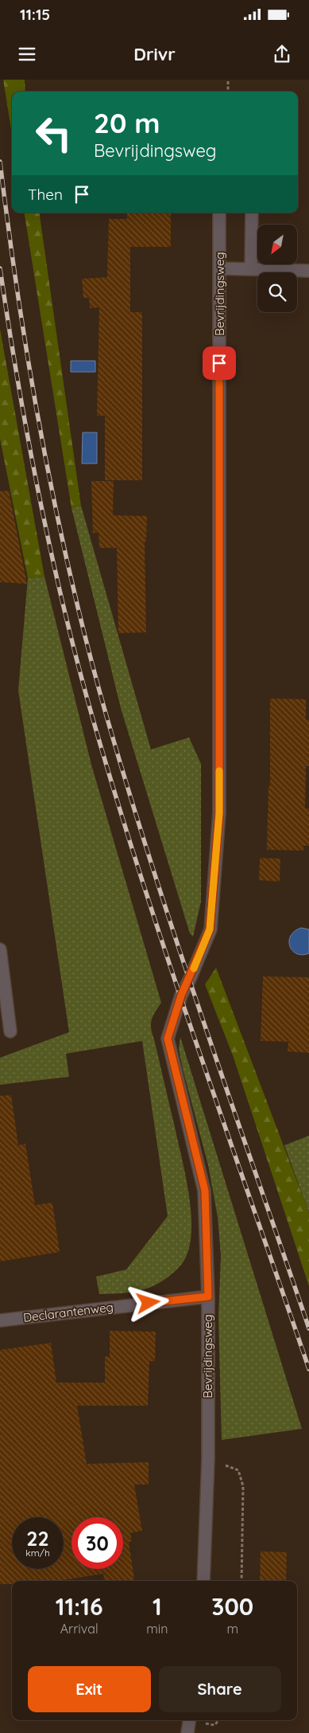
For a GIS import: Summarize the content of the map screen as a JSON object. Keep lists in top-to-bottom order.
{
  "streets": {
    "street": ["Bevrijdingsweg", "Declarantenweg"]
  },
  "crossings": [
    ["Bevrijdingsweg", "Declarantenweg"]
  ],
  "north": "bottom left",
  "page": {
    "status": "11:15",
    "header": "Drivr",
    "turn": ["20 m", "Bevrijdingsweg"],
    "then": "Then",
    "speed": "22 km/h",
    "limit": "30",
    "eta": [
      "11:16",
      "Arrival",
      "1",
      "min",
      "300",
      "m"
    ],
    "buttons": ["Exit", "Share"]
  }
}
